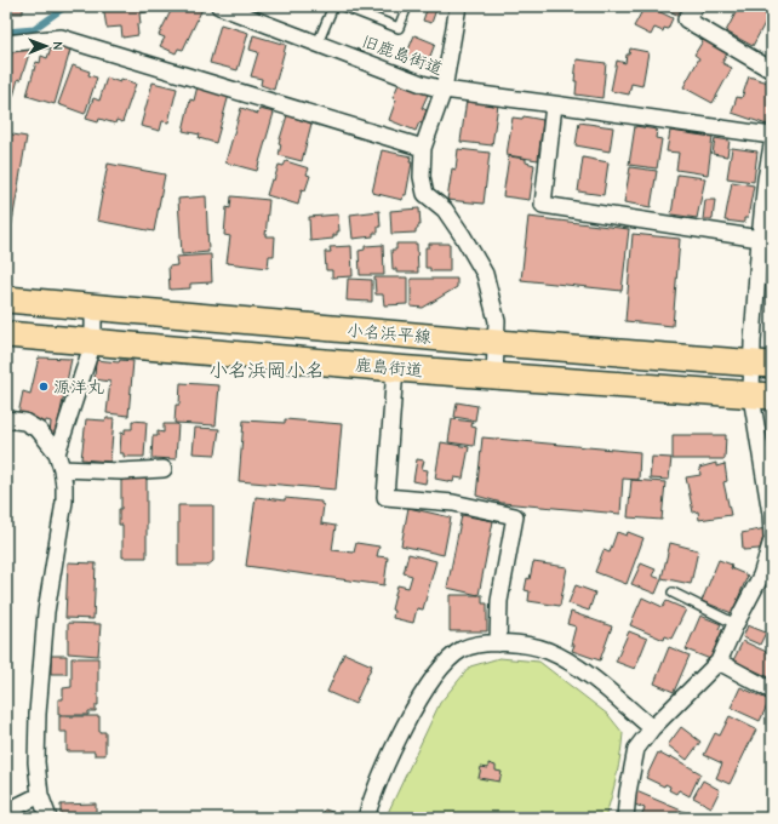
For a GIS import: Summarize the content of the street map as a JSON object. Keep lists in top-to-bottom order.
{
  "streets": {
    "main road": ["小名浜平線", "鹿島街道"],
    "street": ["旧鹿島街道"]
  },
  "crossings": [
    ["旧鹿島街道", "小名浜平線"],
    ["旧鹿島街道", "鹿島街道"]
  ],
  "districts": ["小名浜岡小名"],
  "places": ["源洋丸"],
  "north": "right"
}
